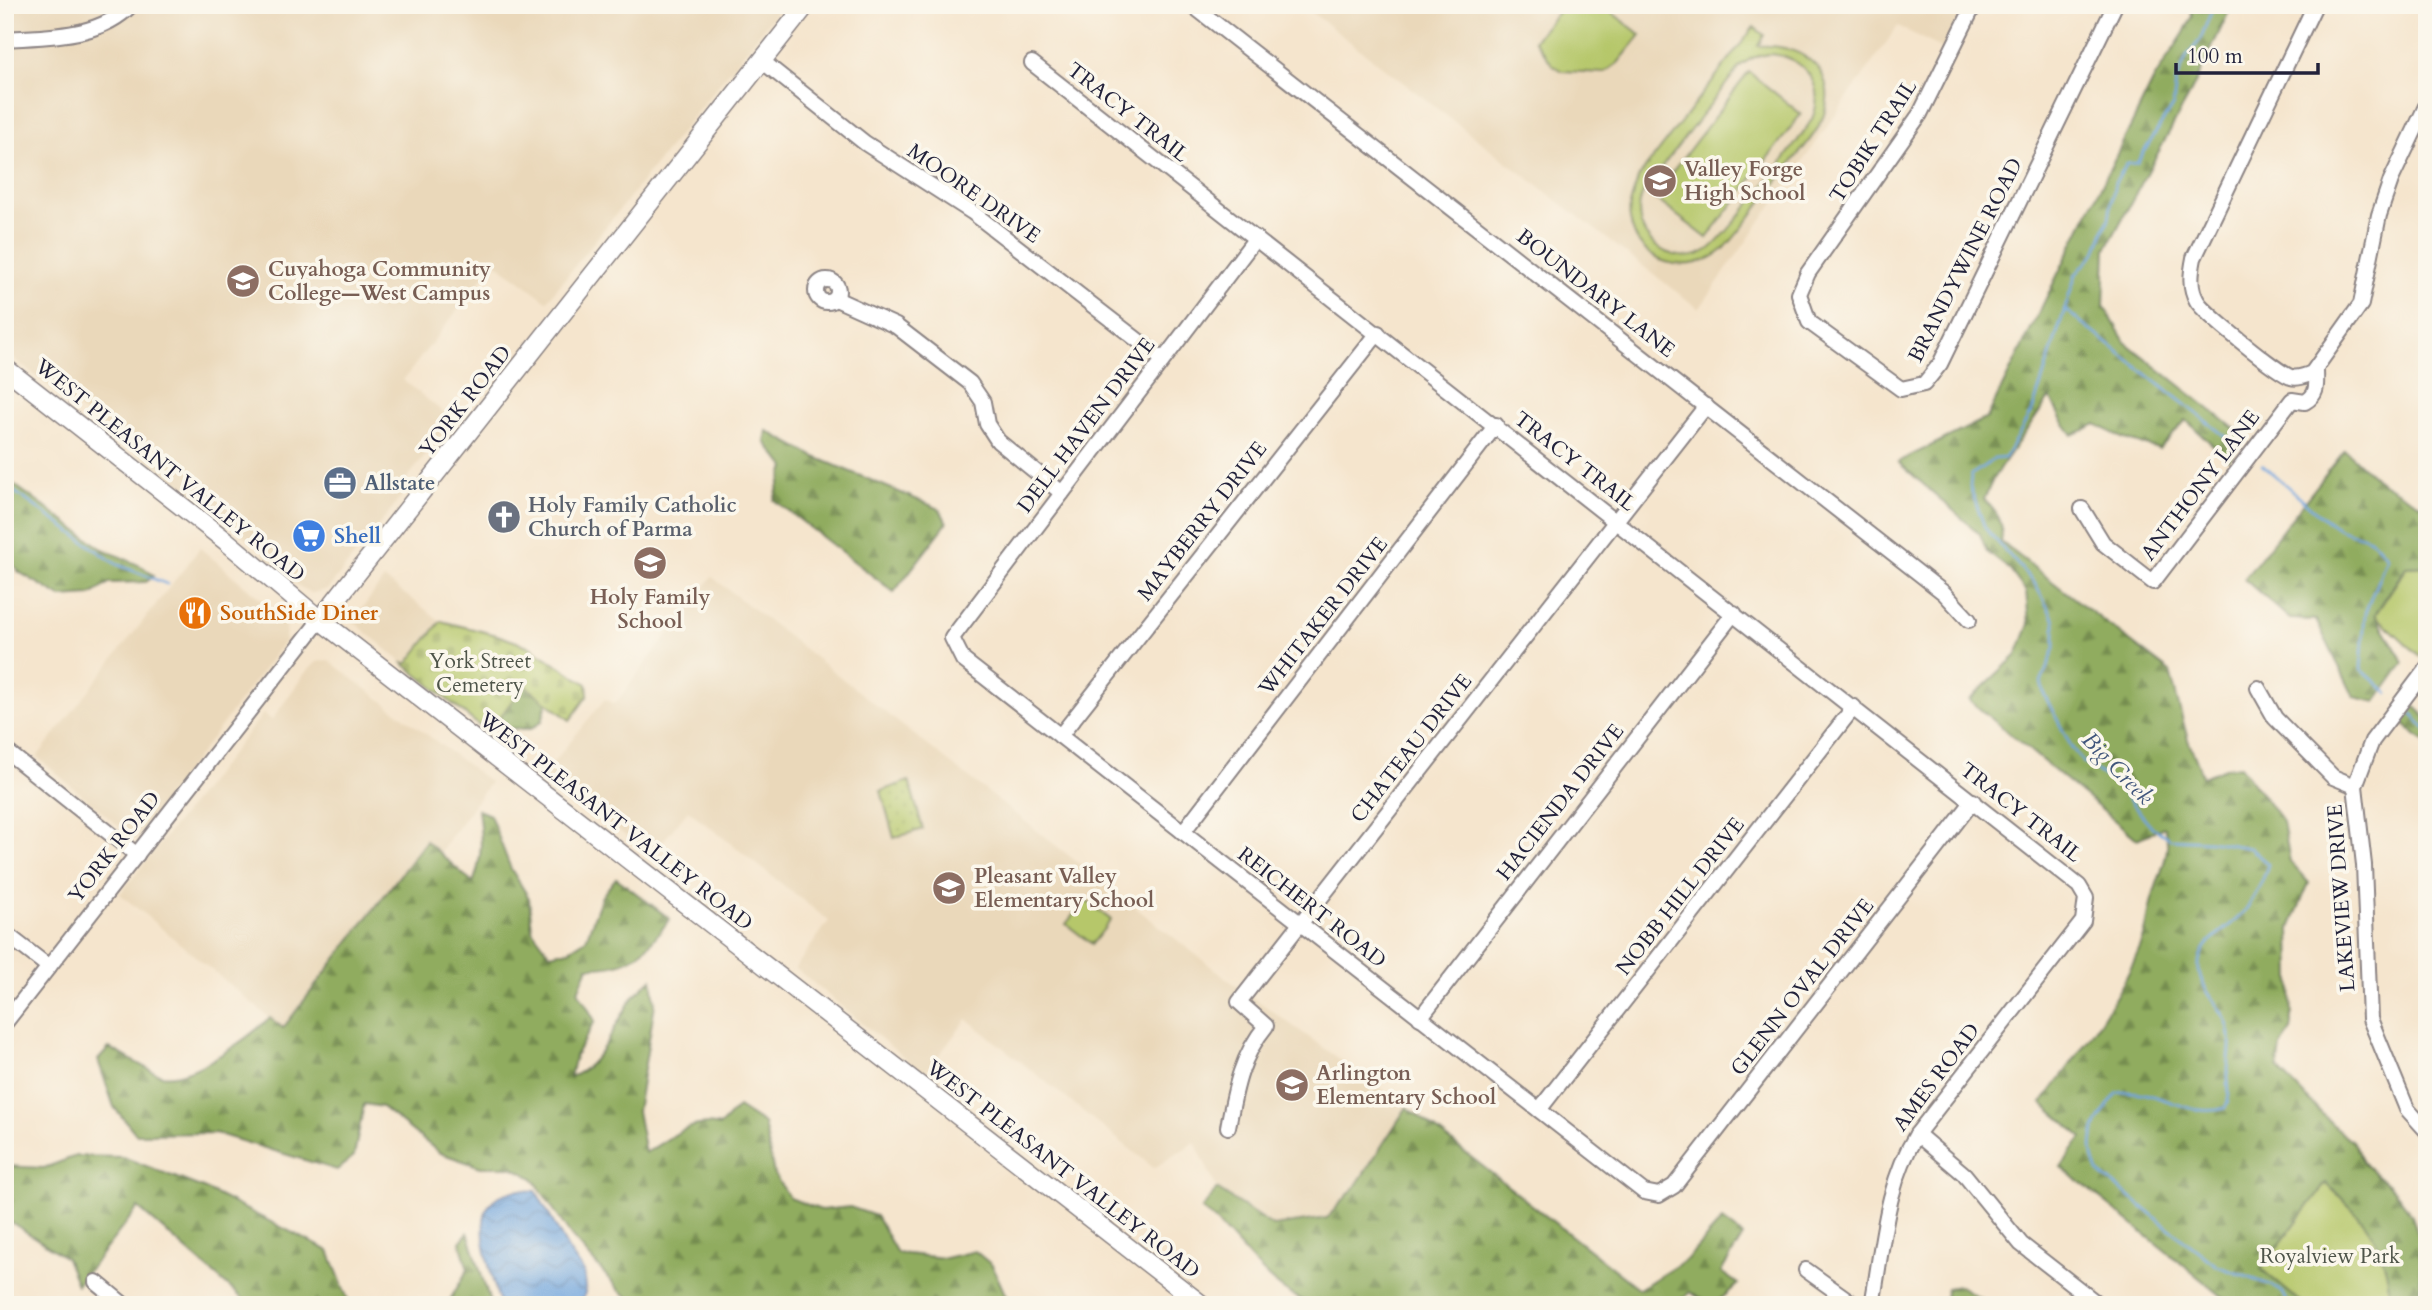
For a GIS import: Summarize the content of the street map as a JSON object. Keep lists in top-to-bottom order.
{
  "streets": {
    "main road": ["YORK ROAD", "WEST PLEASANT VALLEY ROAD"],
    "street": [
      "TRACY TRAIL",
      "TOBIK TRAIL",
      "MOORE DRIVE",
      "BRANDYWINE ROAD",
      "BOUNDARY LANE",
      "DELL HAVEN DRIVE",
      "ANTHONY LANE",
      "MAYBERRY DRIVE",
      "WHITAKER DRIVE",
      "CHATEAU DRIVE",
      "HACIENDA DRIVE",
      "NOBB HILL DRIVE",
      "LAKEVIEW DRIVE",
      "REICHERT ROAD",
      "GLENN OVAL DRIVE",
      "AMES ROAD"
    ]
  },
  "crossings": [
    ["TRACY TRAIL", "DELL HAVEN DRIVE"],
    ["TRACY TRAIL", "MAYBERRY DRIVE"],
    ["TRACY TRAIL", "WHITAKER DRIVE"],
    ["TRACY TRAIL", "CHATEAU DRIVE"],
    ["TRACY TRAIL", "HACIENDA DRIVE"],
    ["TRACY TRAIL", "NOBB HILL DRIVE"],
    ["TRACY TRAIL", "GLENN OVAL DRIVE"],
    ["TRACY TRAIL", "AMES ROAD"],
    ["TOBIK TRAIL", "BRANDYWINE ROAD"],
    ["MOORE DRIVE", "YORK ROAD"],
    ["MOORE DRIVE", "DELL HAVEN DRIVE"],
    ["BOUNDARY LANE", "CHATEAU DRIVE"],
    ["YORK ROAD", "WEST PLEASANT VALLEY ROAD"],
    ["DELL HAVEN DRIVE", "REICHERT ROAD"],
    ["MAYBERRY DRIVE", "REICHERT ROAD"],
    ["WHITAKER DRIVE", "REICHERT ROAD"],
    ["CHATEAU DRIVE", "REICHERT ROAD"],
    ["HACIENDA DRIVE", "REICHERT ROAD"],
    ["NOBB HILL DRIVE", "REICHERT ROAD"],
    ["REICHERT ROAD", "GLENN OVAL DRIVE"]
  ],
  "water": ["Big Creek"],
  "parks": ["York Street Cemetery", "Royalview Park"],
  "places": {
    "school or university": [
      "Valley Forge High School",
      "Cuyahoga Community College—West Campus",
      "Holy Family School",
      "Pleasant Valley Elementary School",
      "Arlington Elementary School"
    ],
    "office": ["Allstate"],
    "church": ["Holy Family Catholic Church of Parma"],
    "supermarket": ["Shell"],
    "restaurant": ["SouthSide Diner"]
  },
  "scale_bar": "100 m"
}
